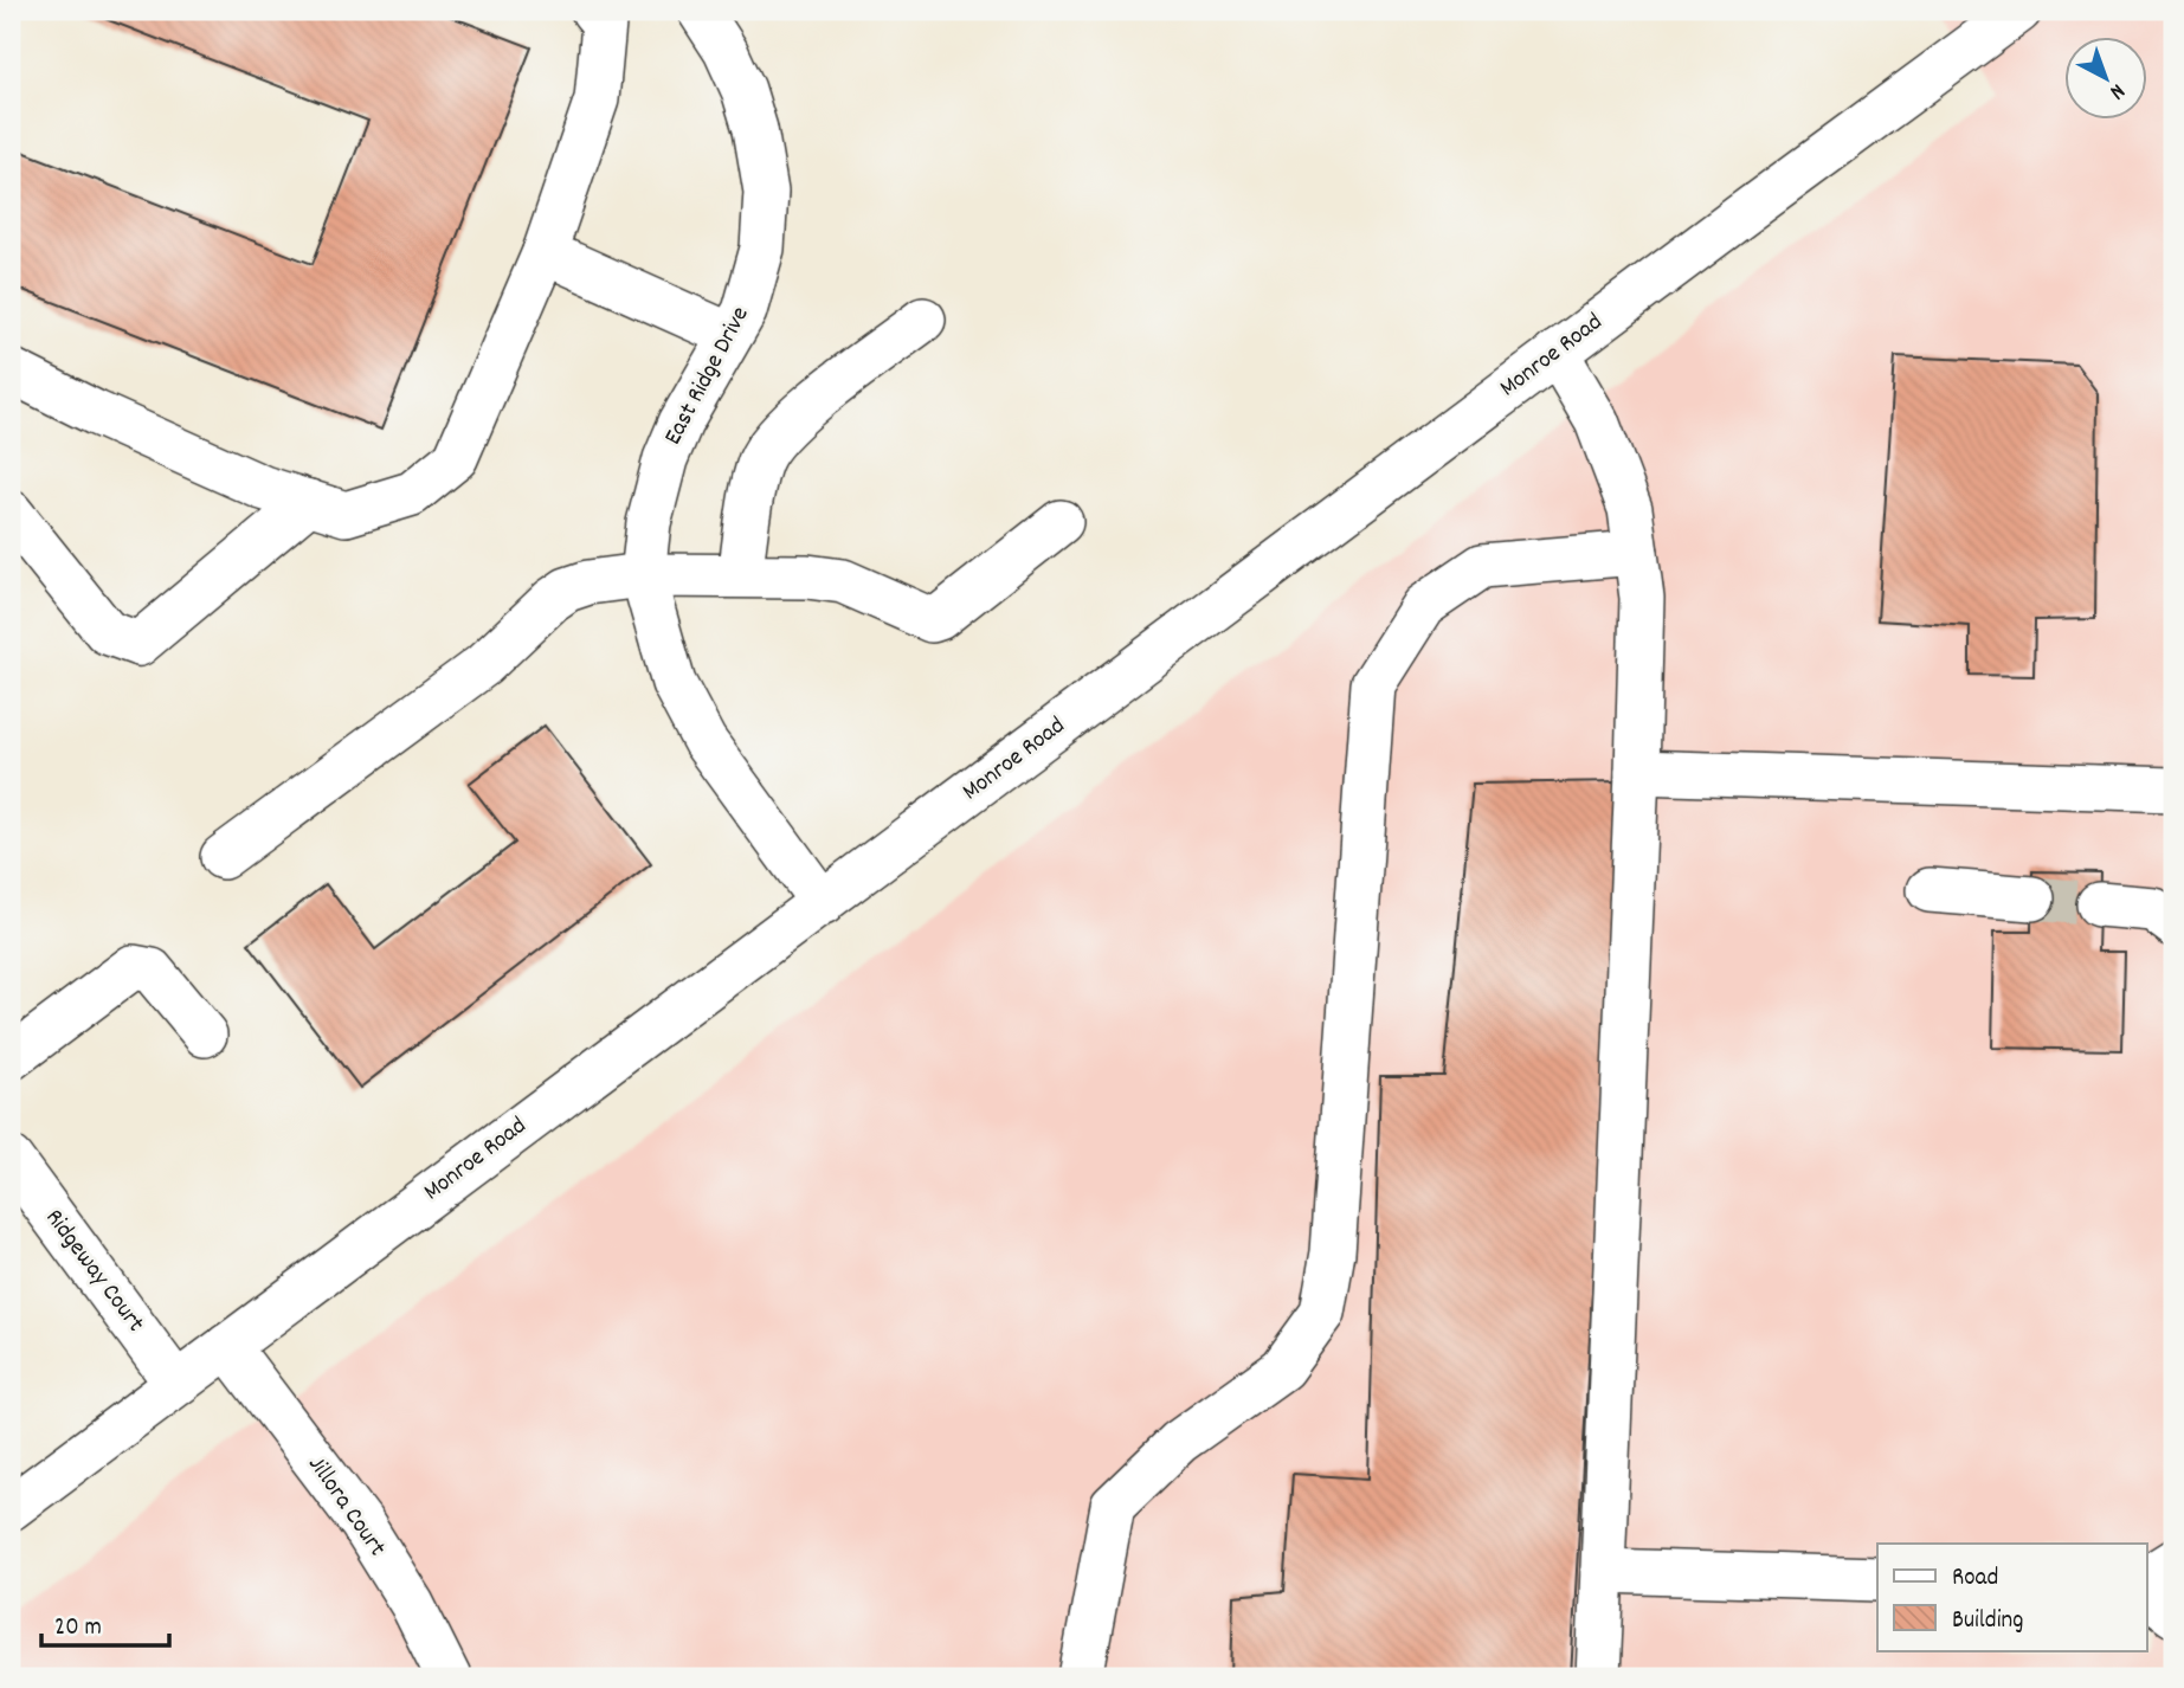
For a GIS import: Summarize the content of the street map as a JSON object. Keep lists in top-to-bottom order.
{
  "streets": {
    "street": [
      "Monroe Road",
      "East Ridge Drive",
      "Ridgeway Court",
      "Jillora Court"
    ]
  },
  "crossings": [
    ["Monroe Road", "East Ridge Drive"],
    ["Monroe Road", "Ridgeway Court"],
    ["Monroe Road", "Jillora Court"]
  ],
  "legend": ["Road", "Building"],
  "scale_bar": "20 m",
  "north": "bottom right"
}
